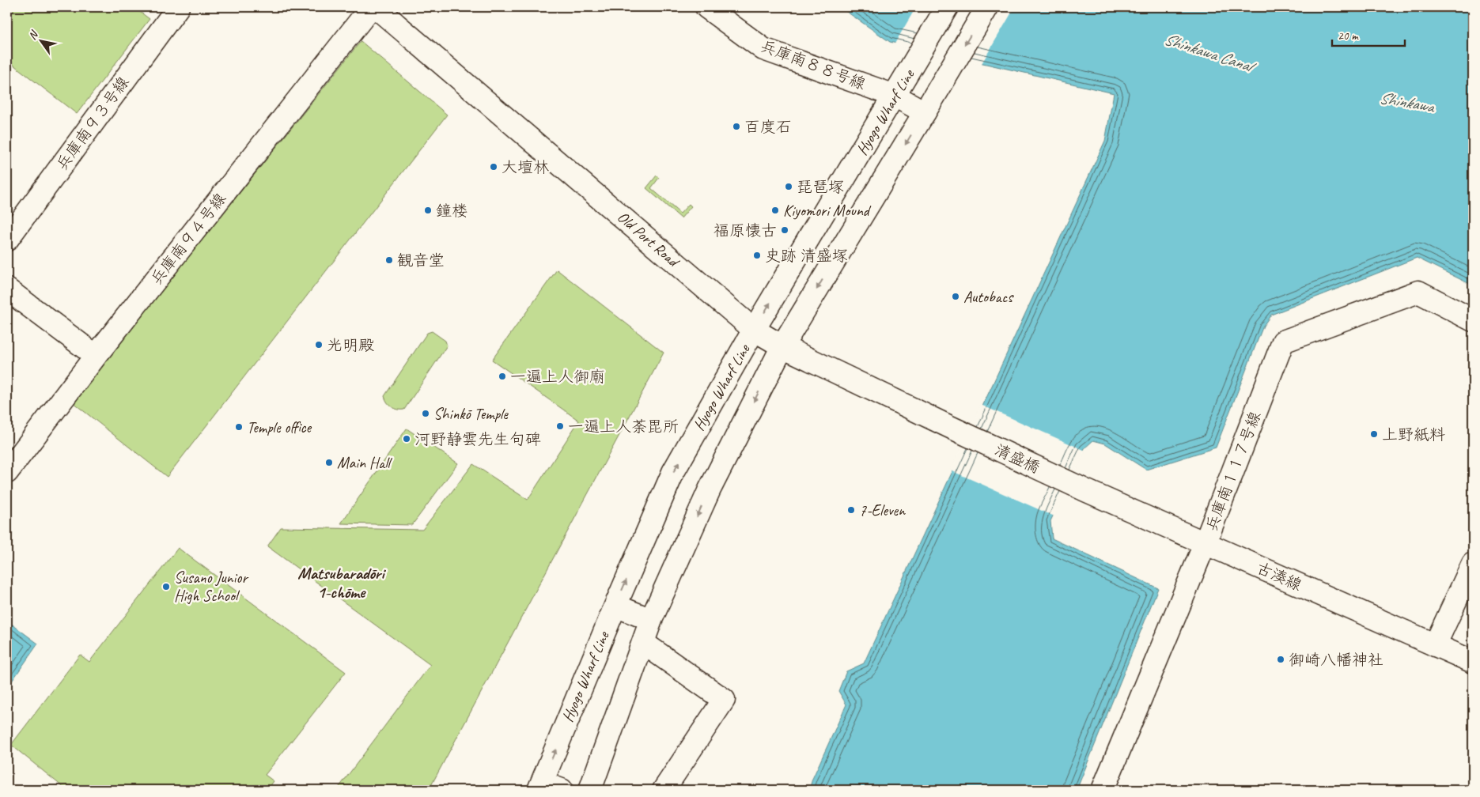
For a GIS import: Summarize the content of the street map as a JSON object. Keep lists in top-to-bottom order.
{
  "streets": {
    "street": [
      "兵庫南８８号線",
      "Hyogo Wharf Line",
      "兵庫南９３号線",
      "兵庫南９４号線",
      "Old Port Road",
      "清盛橋",
      "兵庫南１１７号線",
      "古湊線"
    ]
  },
  "crossings": [
    ["兵庫南８８号線", "Hyogo Wharf Line"],
    ["Hyogo Wharf Line", "Old Port Road"],
    ["Old Port Road", "清盛橋"],
    ["清盛橋", "古湊線"],
    ["兵庫南１１７号線", "古湊線"]
  ],
  "districts": ["Matsubaradōri 1-chōme"],
  "water": ["Shinkawa Canal", "Shinkawa"],
  "places": [
    "百度石",
    "大壇林",
    "琵琶塚",
    "鐘楼",
    "Kiyomori Mound",
    "福原懐古",
    "史跡 清盛塚",
    "観音堂",
    "Autobacs",
    "光明殿",
    "一遍上人御廟",
    "Shinkō Temple",
    "一遍上人荼毘所",
    "Temple office",
    "上野紙料",
    "河野静雲先生句碑",
    "Main Hall",
    "7-Eleven",
    "Susano Junior High School",
    "御崎八幡神社"
  ],
  "scale_bar": "20 m",
  "north": "top left"
}
